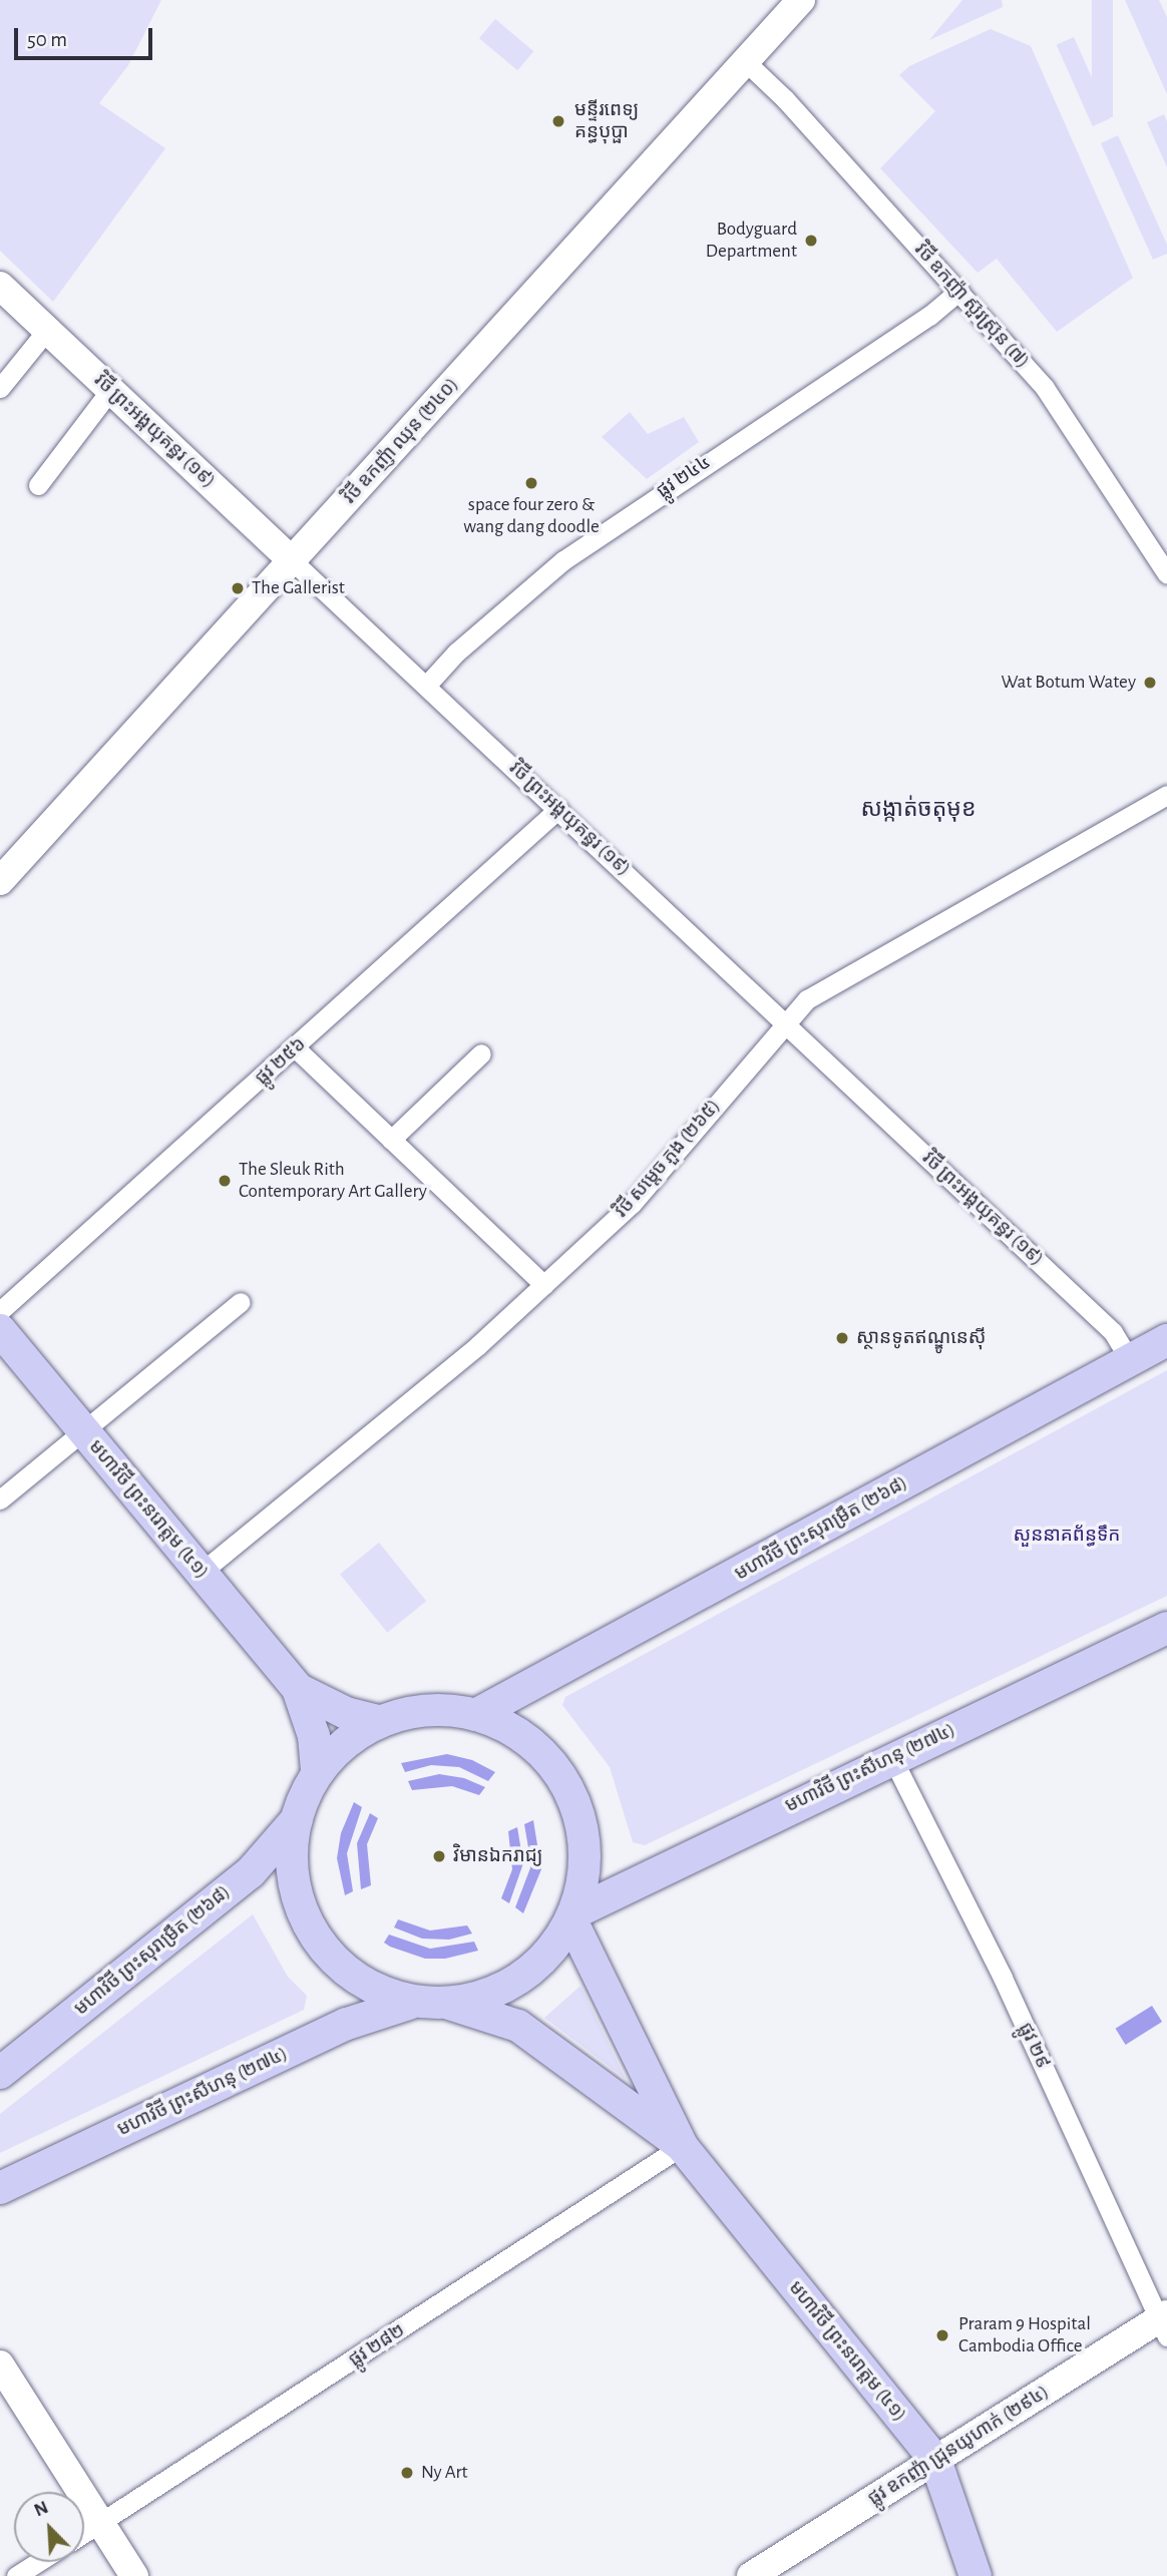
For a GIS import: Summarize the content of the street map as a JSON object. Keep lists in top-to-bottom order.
{
  "streets": {
    "main road": ["មហាវិថី ព្រះនរោត្តម (៤១)", "មហាវិថី ព្រះសុរាម្រឹត (២៦៨)", "មហាវិថី ព្រះសីហនុ (២៧៤)"],
    "street": [
      "វិថី ឧកញ៉ា ស៊ួរស៊្រុន (៧)",
      "វិថី ព្រះអង្គយុគន្ធរ (១៩)",
      "វិថី ឧកញ៉ា ឈុន (២៤០)",
      "ផ្លូវ ២៤៤",
      "ផ្លូវ ២៥៦",
      "វិថី សម្តេច ភួង (២៦៥)",
      "ផ្លូវ ២៩",
      "ផ្លូវ ២៨២",
      "ផ្លូវ ឧកញ៉ា ជ្រុនយូហាក់ (២៩៤)"
    ]
  },
  "crossings": [
    ["វិថី ឧកញ៉ា ស៊ួរស៊្រុន (៧)", "វិថី ឧកញ៉ា ឈុន (២៤០)"],
    ["វិថី ឧកញ៉ា ស៊ួរស៊្រុន (៧)", "ផ្លូវ ២៤៤"],
    ["វិថី ព្រះអង្គយុគន្ធរ (១៩)", "វិថី ឧកញ៉ា ឈុន (២៤០)"],
    ["វិថី ព្រះអង្គយុគន្ធរ (១៩)", "ផ្លូវ ២៤៤"],
    ["វិថី ព្រះអង្គយុគន្ធរ (១៩)", "ផ្លូវ ២៥៦"],
    ["វិថី ព្រះអង្គយុគន្ធរ (១៩)", "វិថី សម្តេច ភួង (២៦៥)"],
    ["វិថី ព្រះអង្គយុគន្ធរ (១៩)", "មហាវិថី ព្រះសុរាម្រឹត (២៦៨)"],
    ["វិថី សម្តេច ភួង (២៦៥)", "មហាវិថី ព្រះនរោត្តម (៤១)"],
    ["មហាវិថី ព្រះនរោត្តម (៤១)", "មហាវិថី ព្រះសីហនុ (២៧៤)"],
    ["មហាវិថី ព្រះនរោត្តម (៤១)", "ផ្លូវ ២៨២"],
    ["មហាវិថី ព្រះនរោត្តម (៤១)", "ផ្លូវ ឧកញ៉ា ជ្រុនយូហាក់ (២៩៤)"],
    ["មហាវិថី ព្រះសីហនុ (២៧៤)", "ផ្លូវ ២៩"],
    ["ផ្លូវ ២៩", "ផ្លូវ ឧកញ៉ា ជ្រុនយូហាក់ (២៩៤)"]
  ],
  "districts": ["សង្កាត់ចតុមុខ"],
  "parks": ["សួននាគព័ន្ធទឹក"],
  "places": [
    "មន្ទីរពេទ្យ គន្ធបុប្ផា",
    "Bodyguard Department",
    "space four zero & wang dang doodle",
    "The Gallerist",
    "Wat Botum Watey",
    "The Sleuk Rith Contemporary Art Gallery",
    "ស្ថានទូតឥណ្ឌូនេស៊ី",
    "វិមានឯករាជ្យ",
    "Praram 9 Hospital Cambodia Office",
    "Ny Art"
  ],
  "scale_bar": "50 m",
  "north": "top left"
}
